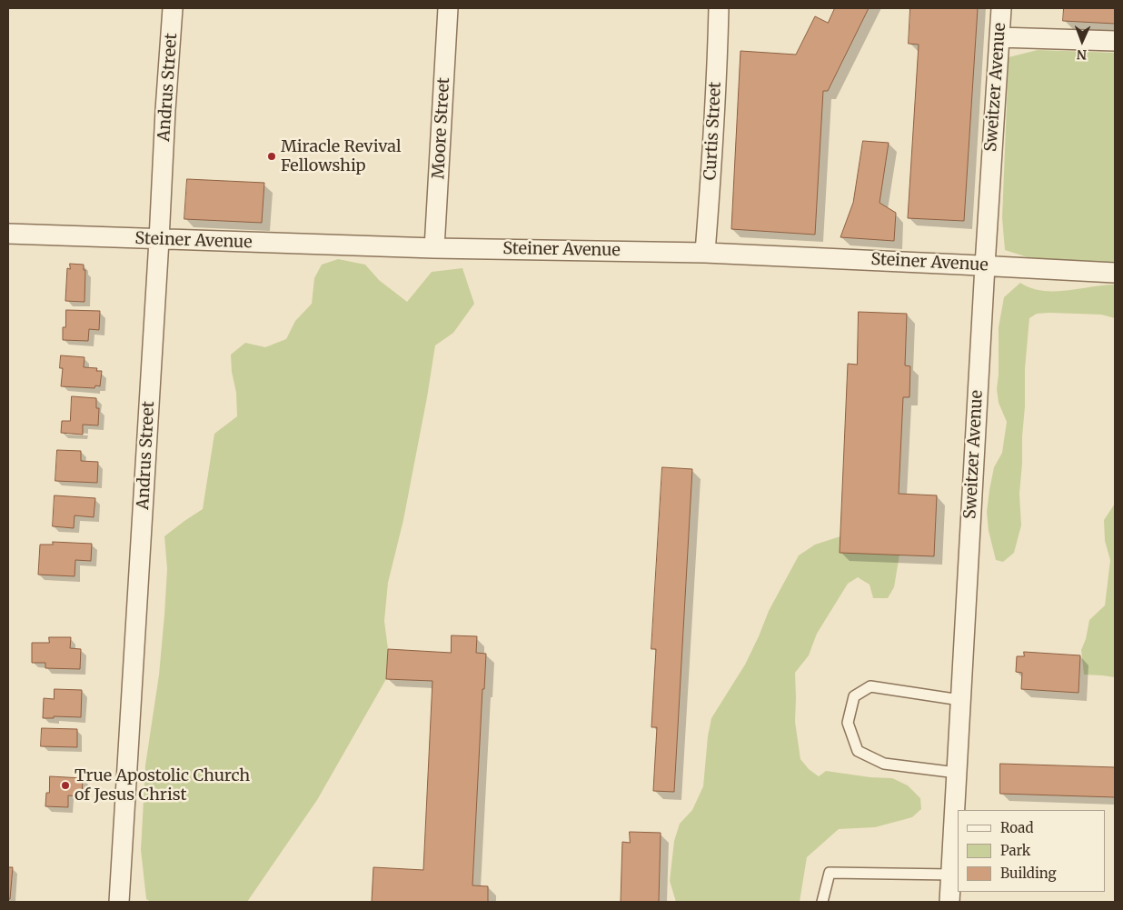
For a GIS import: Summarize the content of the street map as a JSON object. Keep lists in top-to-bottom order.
{
  "streets": {
    "street": [
      "Andrus Street",
      "Sweitzer Avenue",
      "Moore Street",
      "Curtis Street",
      "Steiner Avenue"
    ]
  },
  "crossings": [
    ["Andrus Street", "Steiner Avenue"],
    ["Sweitzer Avenue", "Steiner Avenue"],
    ["Moore Street", "Steiner Avenue"],
    ["Curtis Street", "Steiner Avenue"]
  ],
  "places": ["Miracle Revival Fellowship", "True Apostolic Church of Jesus Christ"],
  "legend": ["Road", "Park", "Building"],
  "north": "bottom"
}
